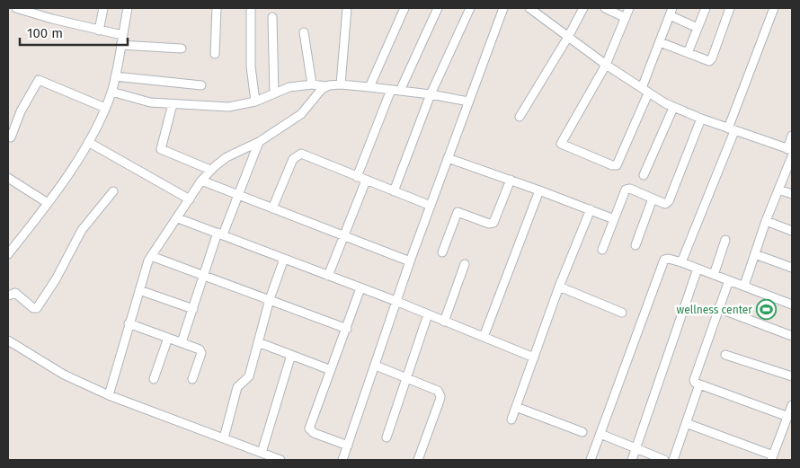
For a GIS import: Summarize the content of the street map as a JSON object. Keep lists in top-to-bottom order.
{
  "places": {
    "sports": ["wellness center"]
  },
  "scale_bar": "100 m"
}
